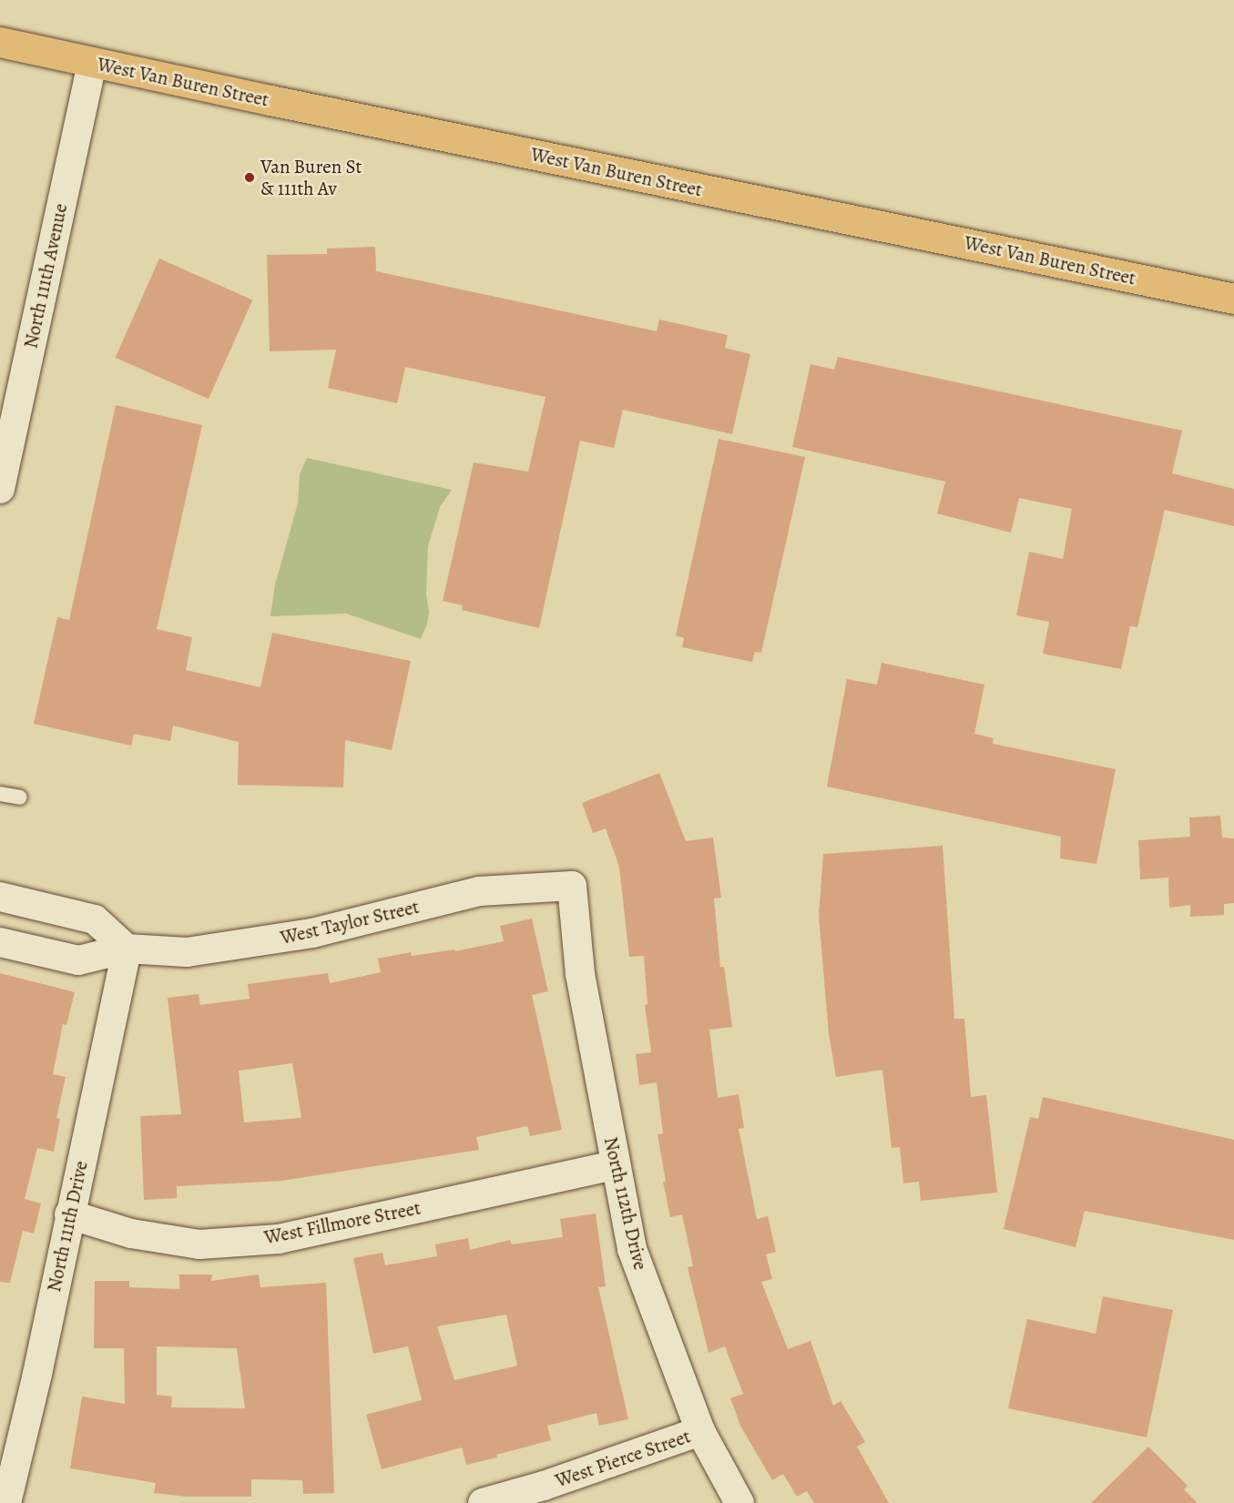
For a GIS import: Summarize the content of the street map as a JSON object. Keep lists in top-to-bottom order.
{
  "streets": {
    "main road": ["West Van Buren Street"],
    "street": [
      "North 111th Avenue",
      "West Taylor Street",
      "North 112th Drive",
      "West Fillmore Street",
      "North 111th Drive",
      "West Pierce Street"
    ]
  },
  "crossings": [
    ["West Van Buren Street", "North 111th Avenue"],
    ["West Taylor Street", "North 112th Drive"],
    ["West Taylor Street", "North 111th Drive"],
    ["North 112th Drive", "West Fillmore Street"],
    ["North 112th Drive", "West Pierce Street"],
    ["West Fillmore Street", "North 111th Drive"]
  ],
  "places": ["Van Buren St & 111th Av"]
}
